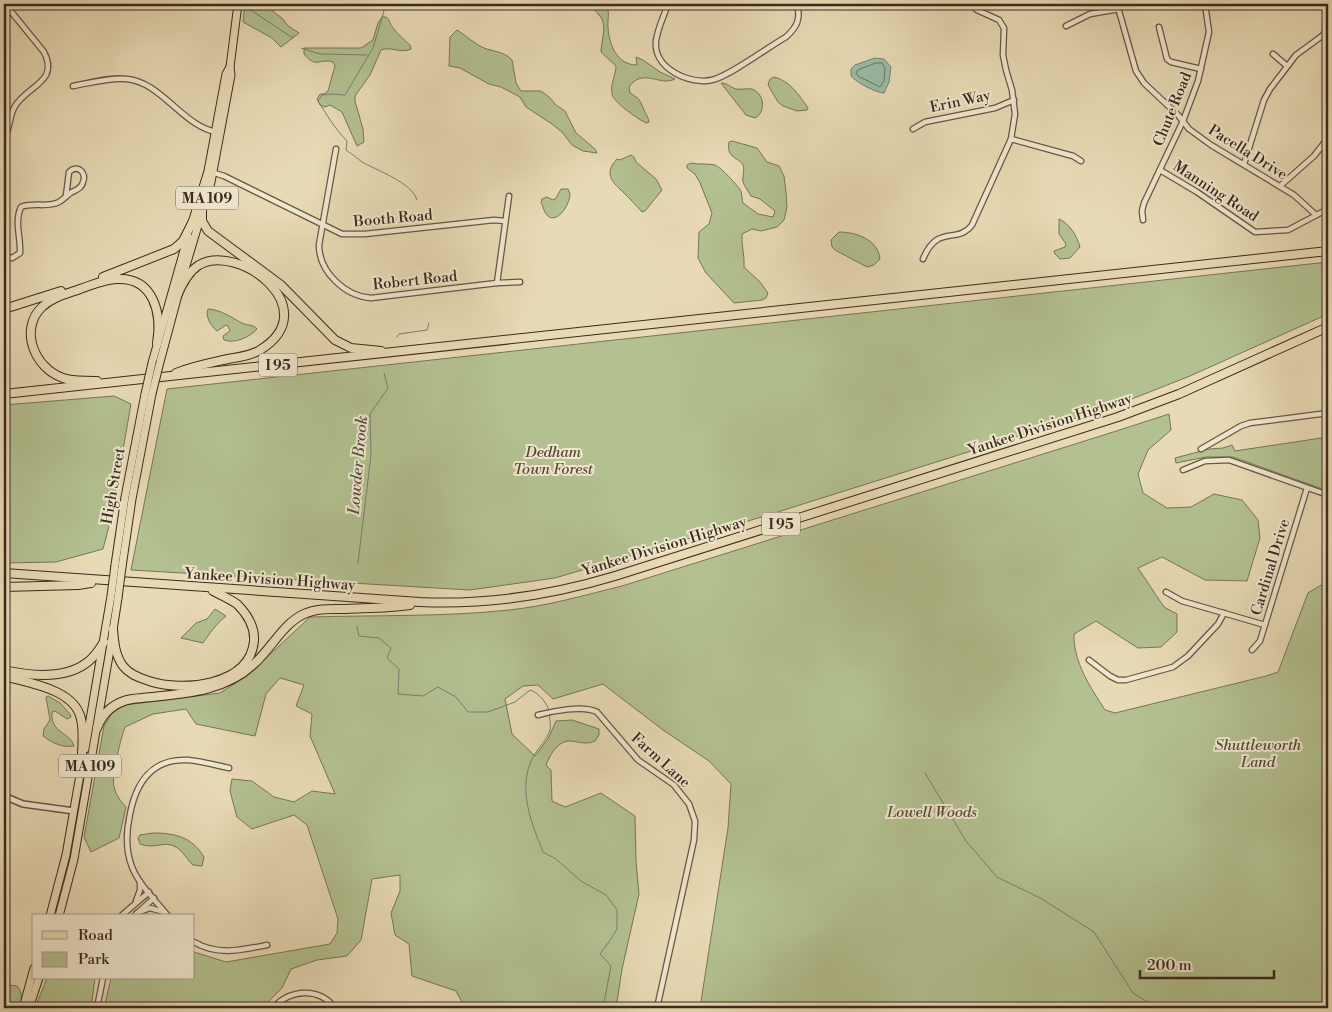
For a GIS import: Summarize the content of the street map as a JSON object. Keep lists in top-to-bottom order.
{
  "streets": {
    "highway": ["I 95", "Yankee Division Highway"],
    "main road": ["MA 109", "High Street"],
    "street": [
      "Erin Way",
      "Chute Road",
      "Pacella Drive",
      "Manning Road",
      "Booth Road",
      "Robert Road",
      "Cardinal Drive",
      "Farm Lane"
    ]
  },
  "crossings": [
    ["Chute Road", "Pacella Drive"],
    ["Chute Road", "Manning Road"],
    ["Pacella Drive", "Manning Road"],
    ["Booth Road", "Robert Road"],
    ["Booth Road", "High Street"]
  ],
  "water": ["Lowder Brook"],
  "parks": ["Dedham Town Forest", "Shuttleworth Land", "Lowell Woods"],
  "legend": ["Road", "Park"],
  "scale_bar": "200 m"
}
